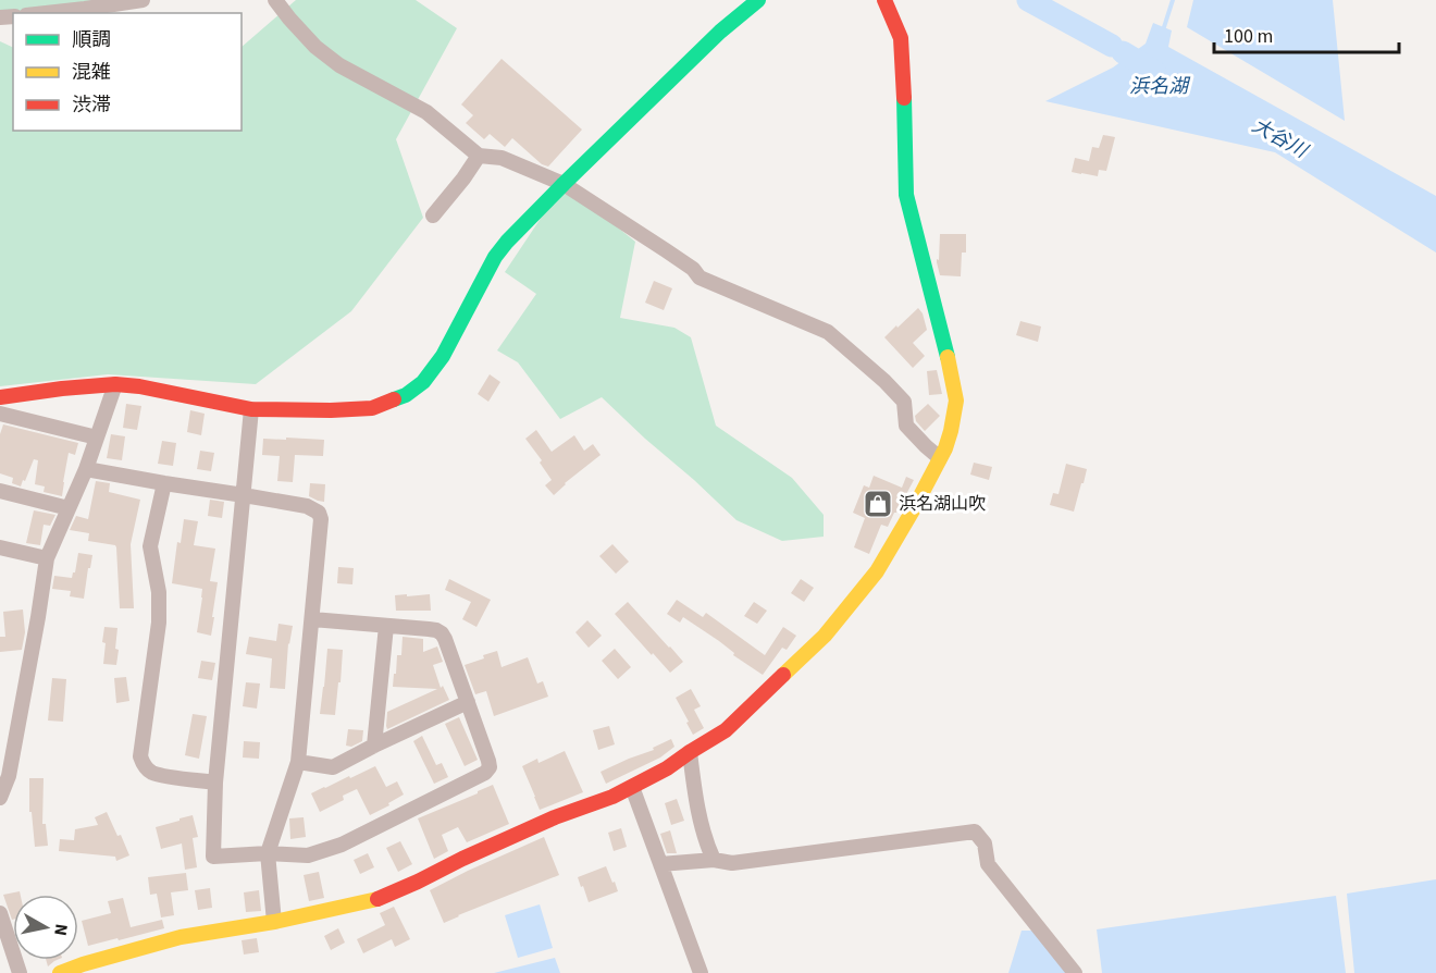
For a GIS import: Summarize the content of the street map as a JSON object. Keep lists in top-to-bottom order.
{
  "water": ["浜名湖", "大谷川"],
  "places": {
    "shop": ["浜名湖山吹"]
  },
  "legend": ["順調", "混雑", "渋滞"],
  "scale_bar": "100 m",
  "north": "right"
}
